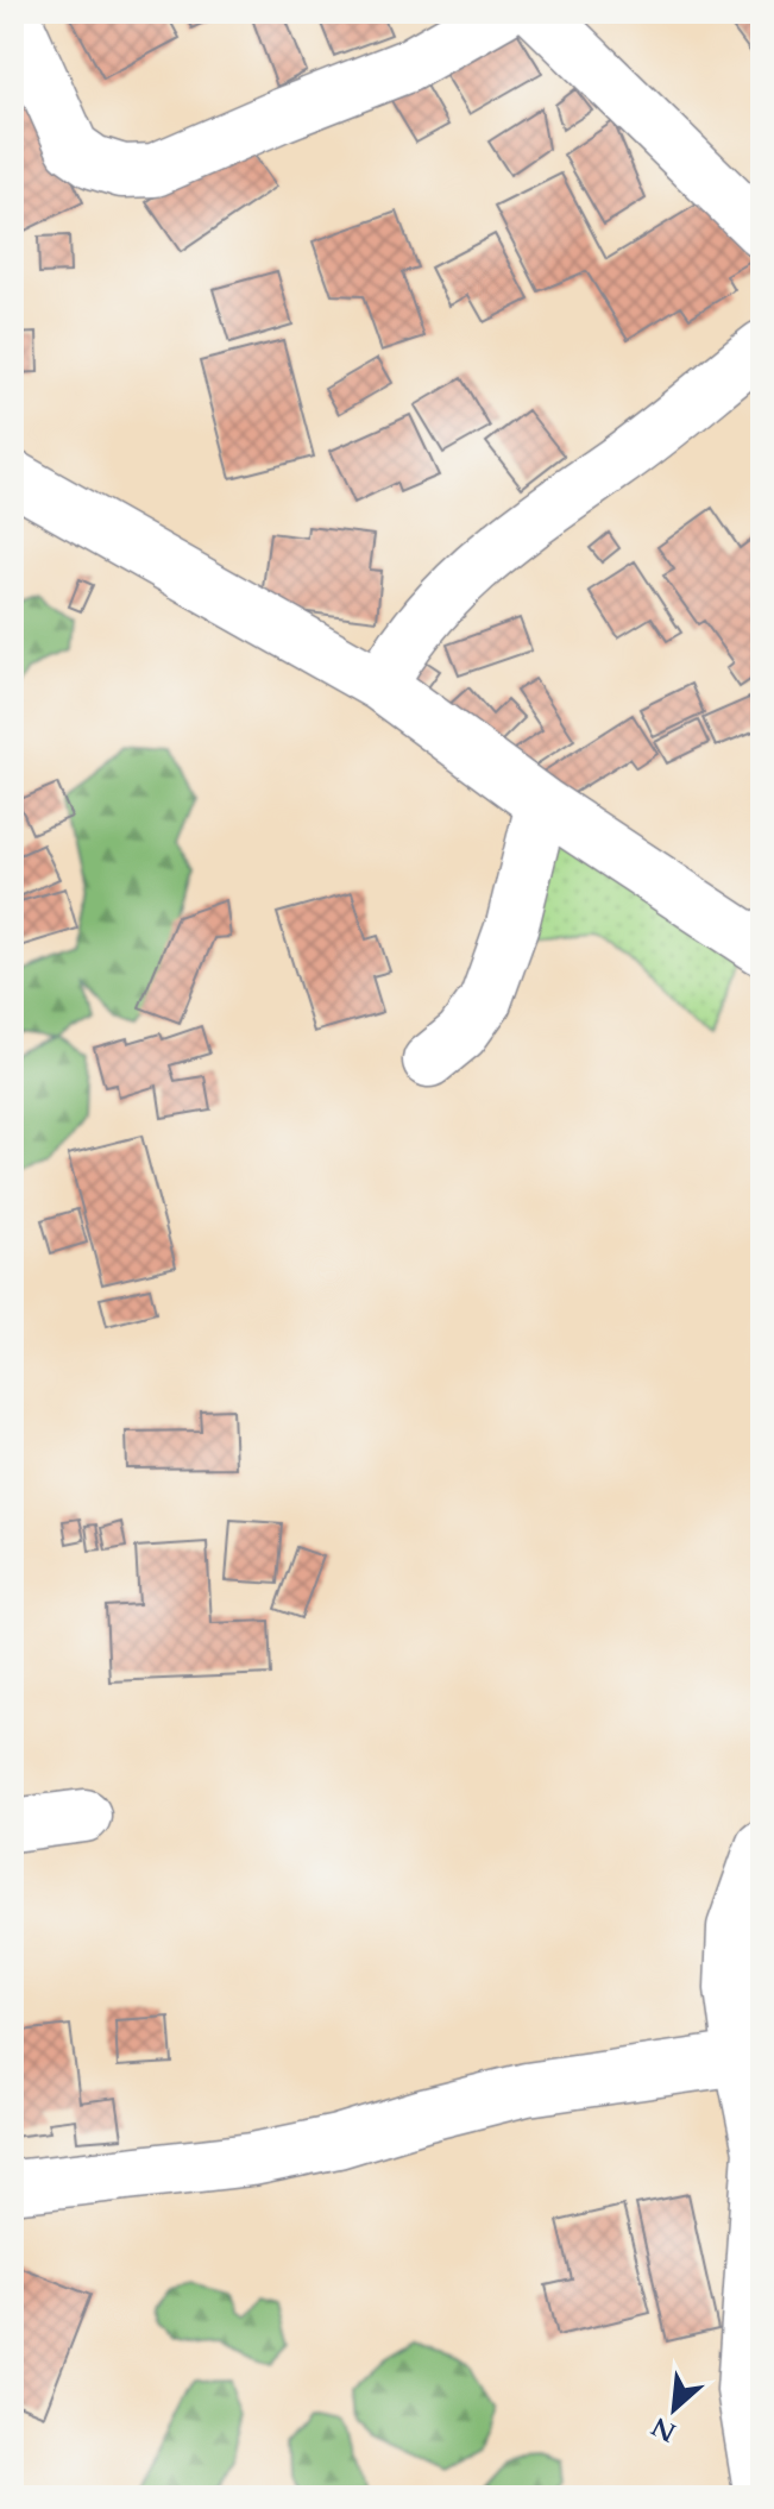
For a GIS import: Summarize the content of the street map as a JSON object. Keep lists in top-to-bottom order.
{
  "north": "bottom left"
}
